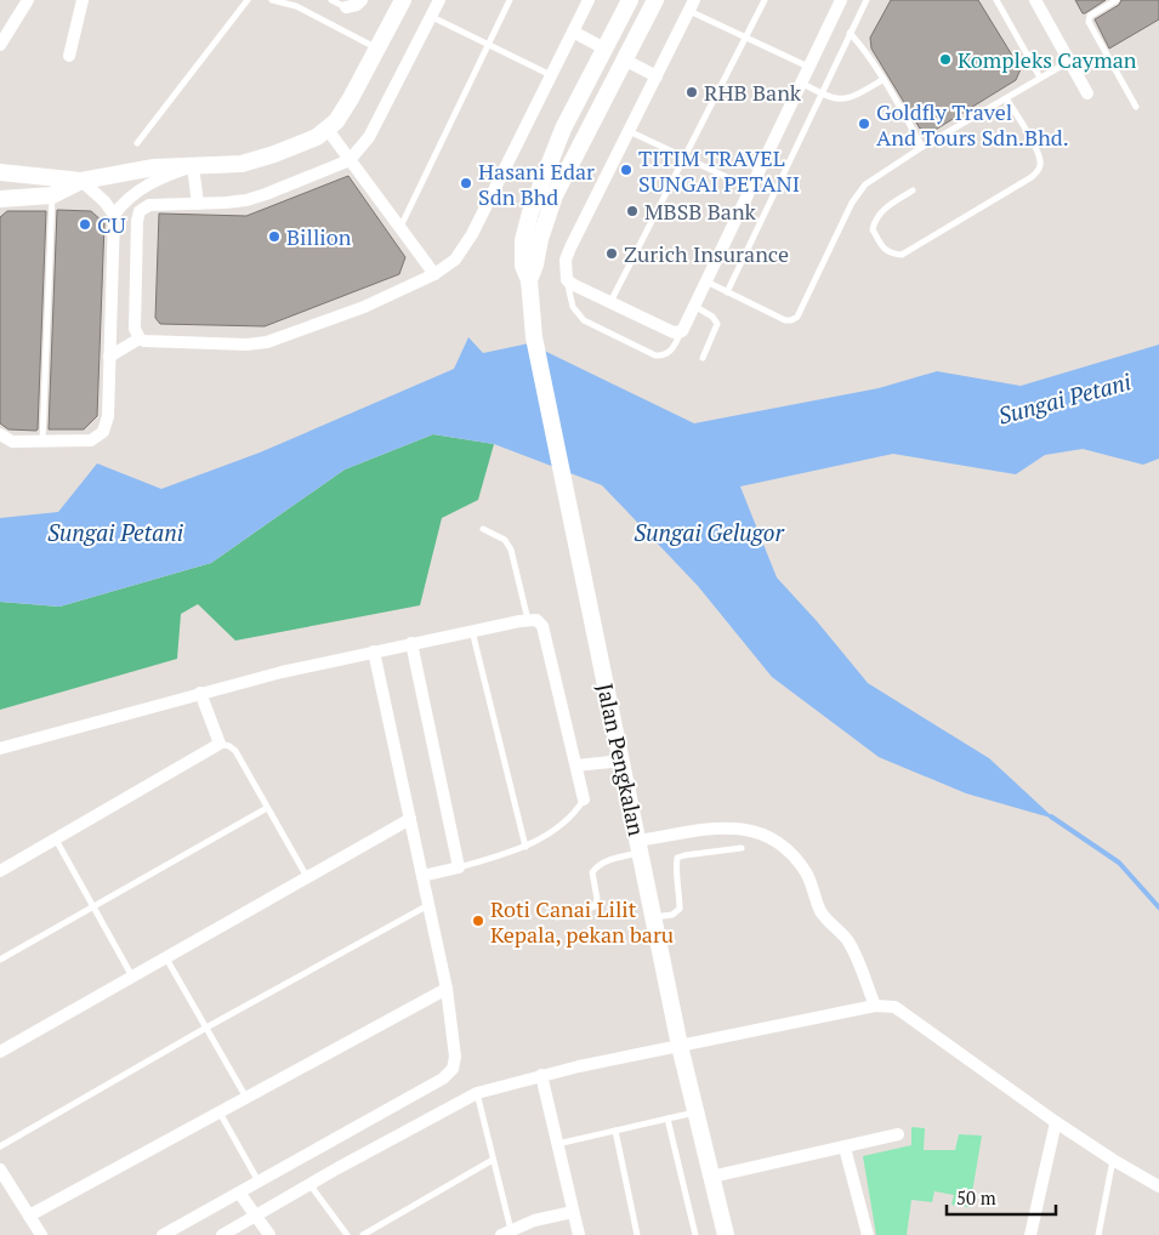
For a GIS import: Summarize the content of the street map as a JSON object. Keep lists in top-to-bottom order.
{
  "streets": {
    "main road": ["Jalan Pengkalan"]
  },
  "water": ["Sungai Petani", "Sungai Gelugor"],
  "places": [
    "Kompleks Cayman",
    "RHB Bank",
    "Goldfly Travel And Tours Sdn.Bhd.",
    "TITIM TRAVEL SUNGAI PETANI",
    "Hasani Edar Sdn Bhd",
    "MBSB Bank",
    "CU",
    "Billion",
    "Zurich Insurance",
    "Roti Canai Lilit Kepala, pekan baru"
  ],
  "scale_bar": "50 m"
}
